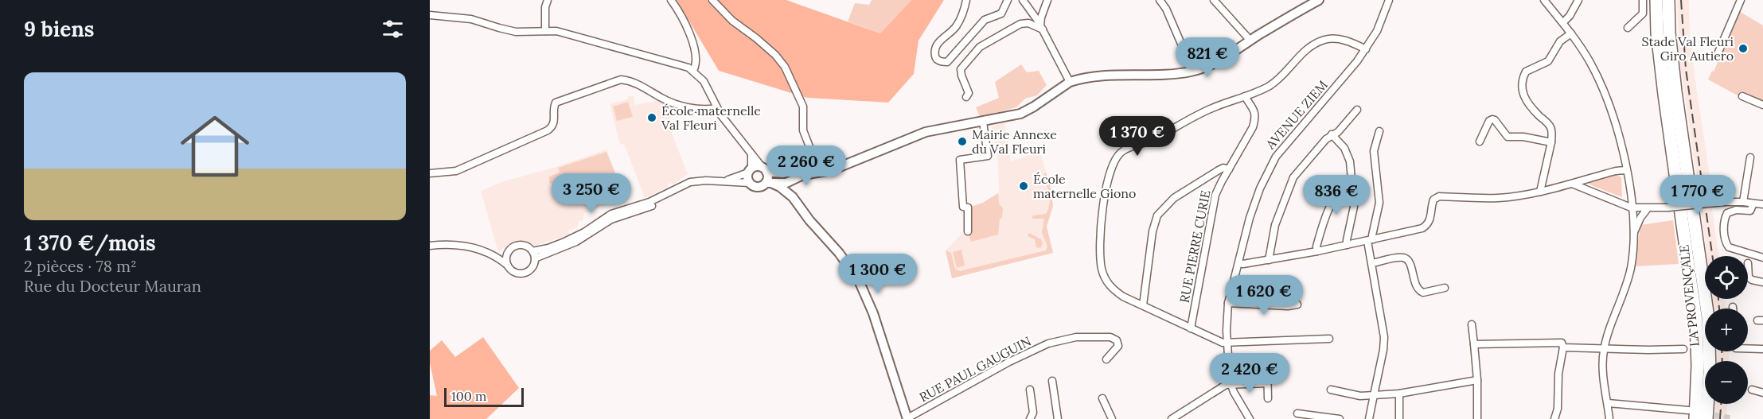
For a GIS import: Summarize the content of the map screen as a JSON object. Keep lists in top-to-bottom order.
{
  "streets": {
    "highway": ["LA PROVENÇALE"],
    "street": ["AVENUE ZIEM", "RUE PIERRE CURIE", "RUE PAUL GAUGUIN"]
  },
  "places": [
    "Stade Val Fleuri Giro Autiero",
    "École maternelle Val Fleuri",
    "Mairie Annexe du Val Fleuri",
    "École maternelle Giono"
  ],
  "scale_bar": "100 m",
  "page": {
    "heading": "9 biens",
    "price": [
      "821 €",
      "1 370 €",
      "2 260 €",
      "3 250 €",
      "836 €",
      "1 770 €",
      "1 300 €",
      "1 620 €",
      "2 420 €"
    ],
    "list": [
      {
        "name": "1 370 €/mois",
        "note": "2 pièces · 78 m² · Rue du Docteur Mauran"
      }
    ],
    "map_buttons": ["+", "−"],
    "scale": "100 m"
  }
}
